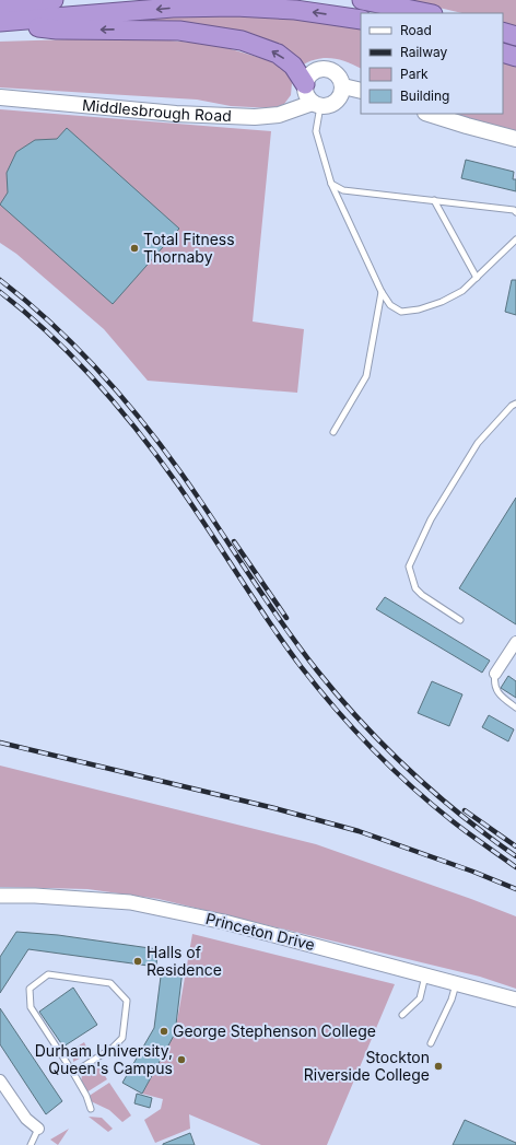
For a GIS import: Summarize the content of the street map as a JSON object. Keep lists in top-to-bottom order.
{
  "streets": {
    "main road": ["Middlesbrough Road"],
    "street": ["Princeton Drive"]
  },
  "places": [
    "Total Fitness Thornaby",
    "Halls of Residence",
    "George Stephenson College",
    "Durham University, Queen's Campus",
    "Stockton Riverside College"
  ],
  "legend": [
    "Road",
    "Railway",
    "Park",
    "Building"
  ]
}
